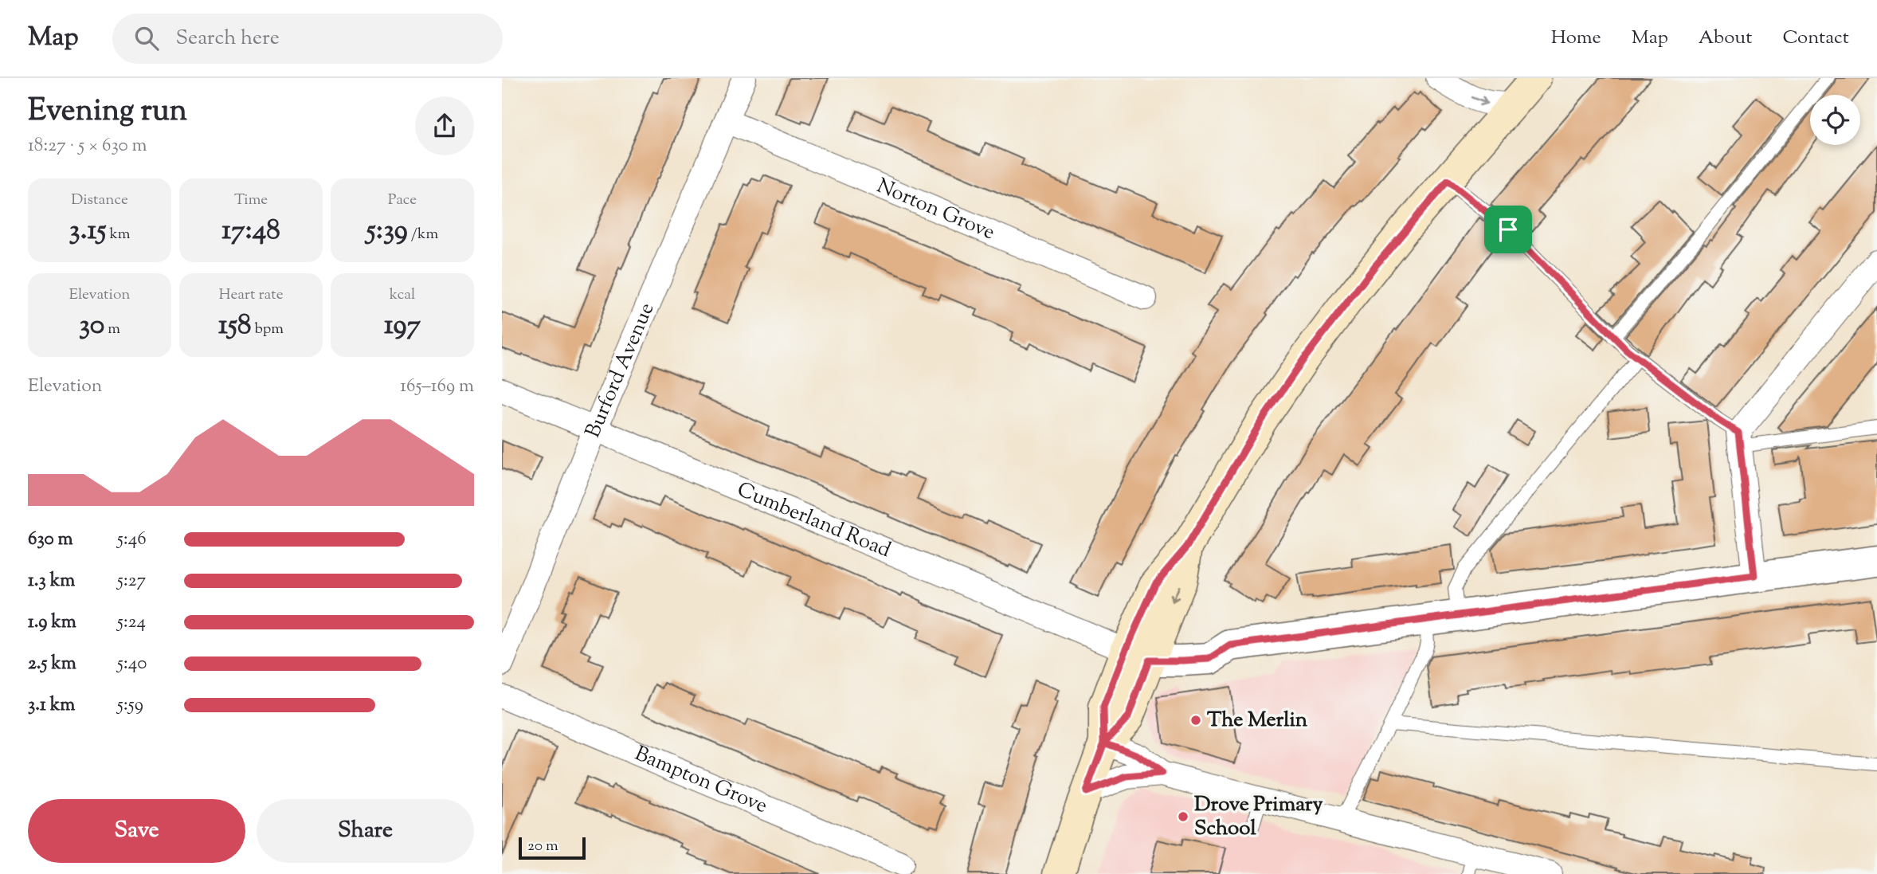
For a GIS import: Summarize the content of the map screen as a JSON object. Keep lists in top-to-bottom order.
{
  "streets": {
    "street": [
      "Norton Grove",
      "Burford Avenue",
      "Cumberland Road",
      "Bampton Grove"
    ]
  },
  "crossings": [
    ["Norton Grove", "Burford Avenue"],
    ["Burford Avenue", "Cumberland Road"]
  ],
  "places": ["The Merlin", "Drove Primary School"],
  "scale_bar": "20 m",
  "page": {
    "header": "Map",
    "search": "Search here",
    "nav": [
      "Home",
      "Map",
      "About",
      "Contact"
    ],
    "heading": ["Evening run", "18:27 · 5 × 630 m"],
    "stats": [
      ["Distance", "3.15 km"],
      ["Time", "17:48"],
      ["Pace", "5:39 /km"],
      ["Elevation", "30 m"],
      ["Heart rate", "158 bpm"],
      ["kcal", "197"]
    ],
    "chart": ["Elevation", "165–169 m"],
    "list": [
      {
        "name": "630 m",
        "note": "5:46"
      },
      {
        "name": "1.3 km",
        "note": "5:27"
      },
      {
        "name": "1.9 km",
        "note": "5:24"
      },
      {
        "name": "2.5 km",
        "note": "5:40"
      },
      {
        "name": "3.1 km",
        "note": "5:59"
      }
    ],
    "buttons": ["Save", "Share"],
    "scale": "20 m"
  }
}
